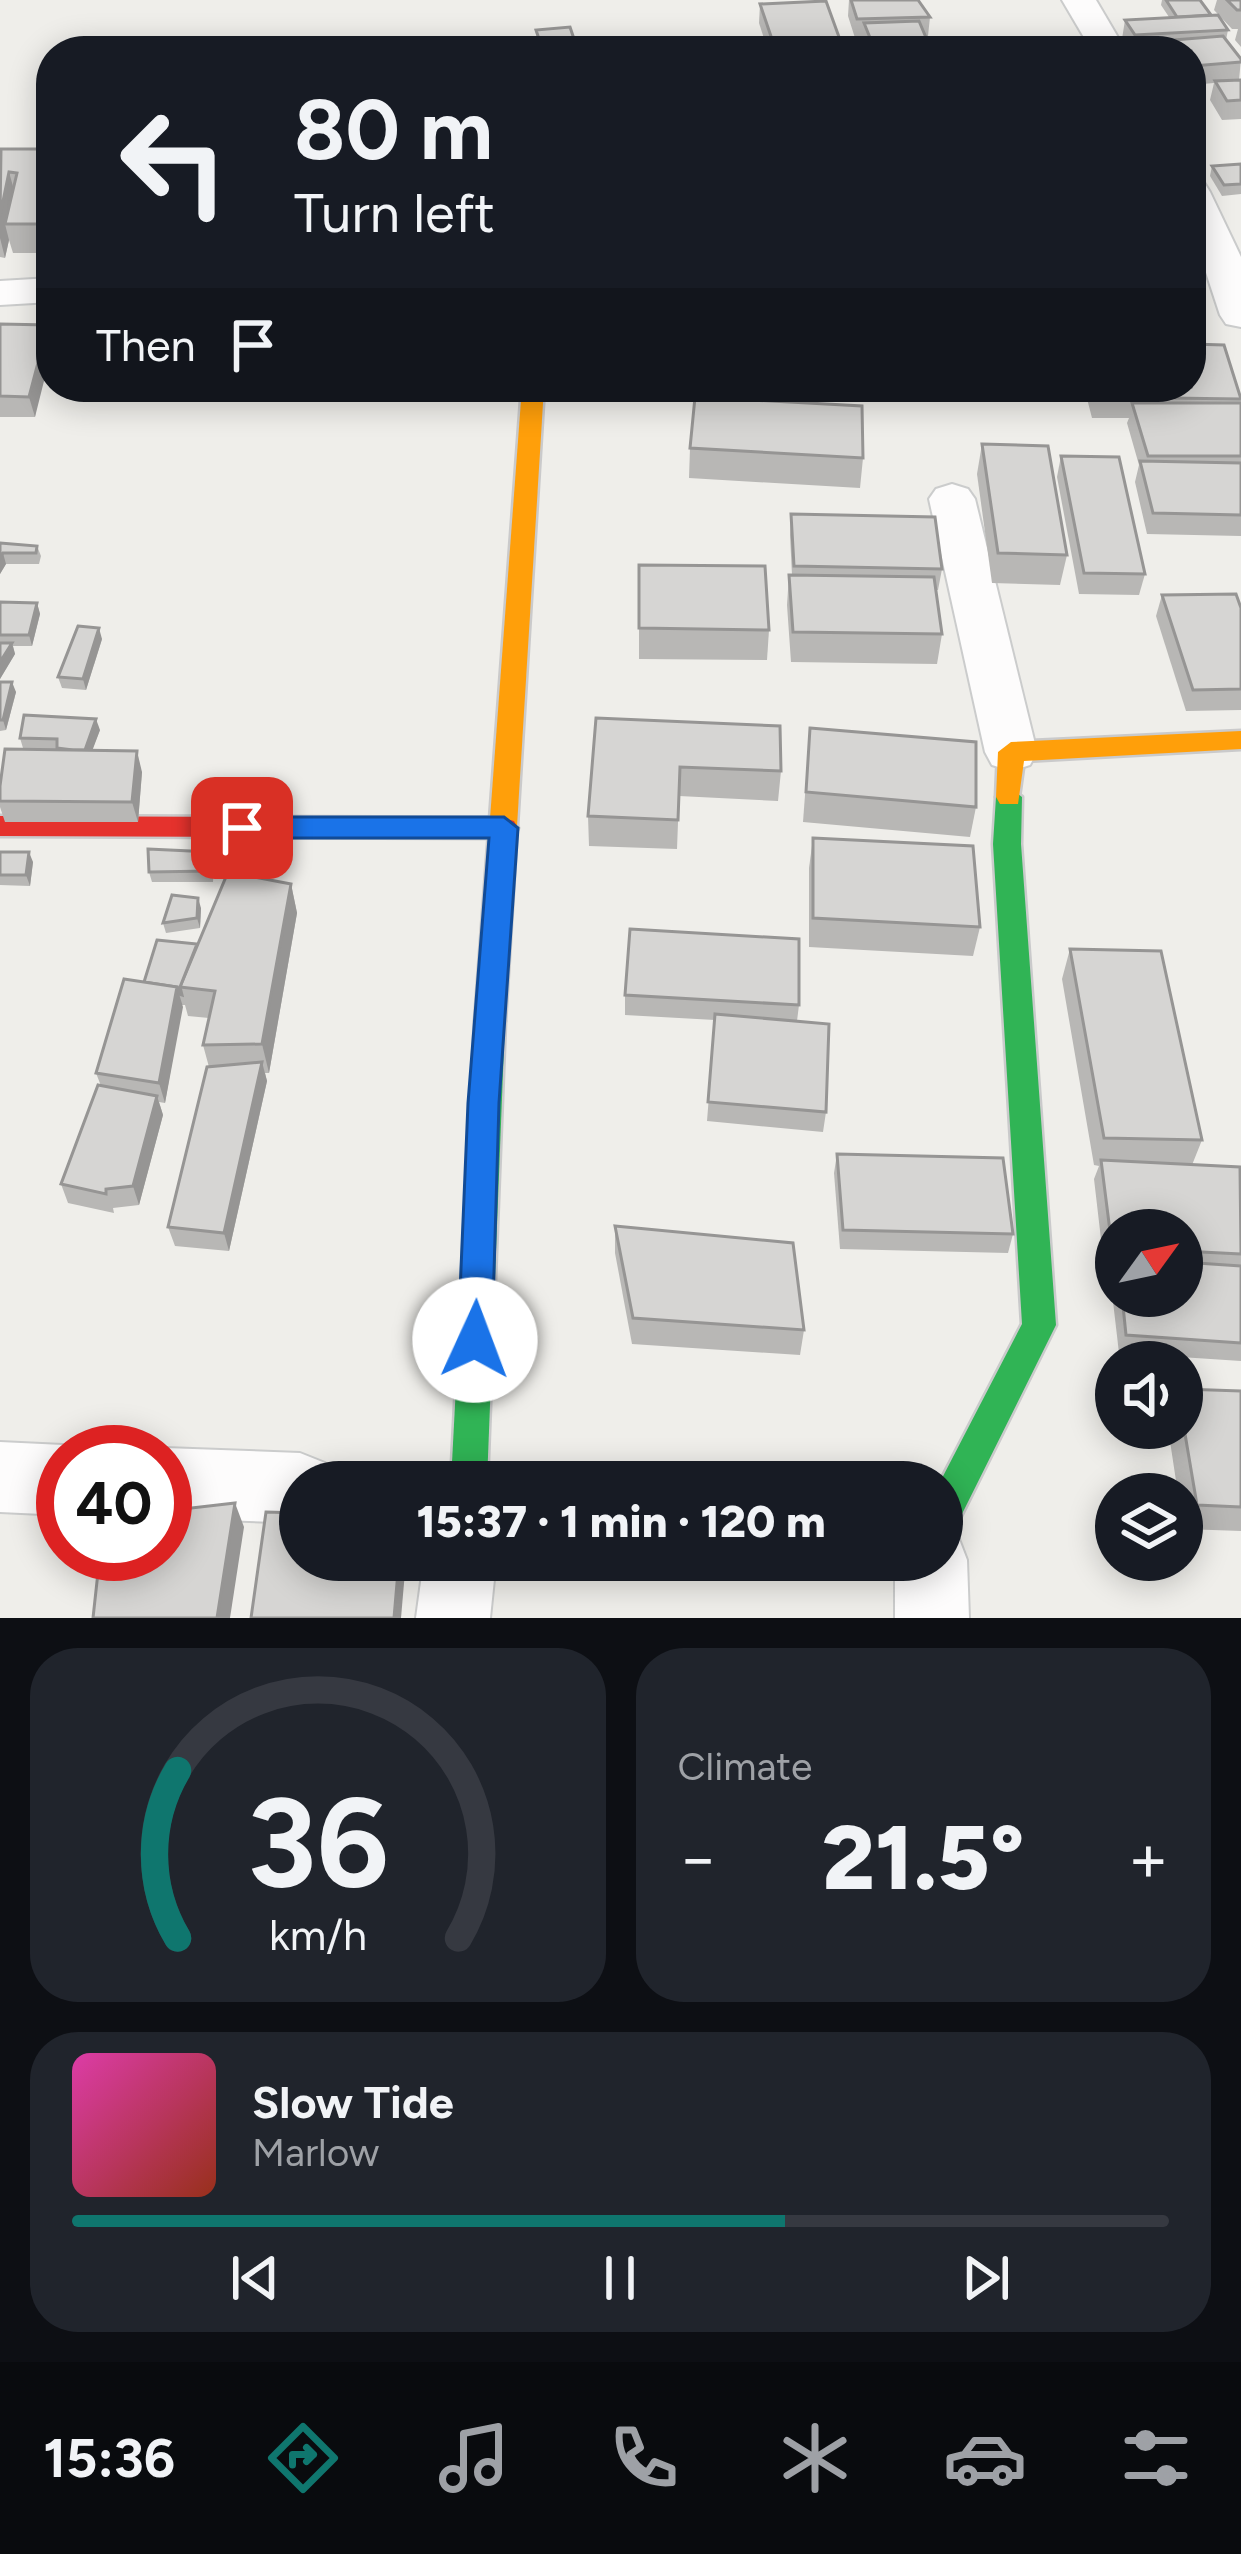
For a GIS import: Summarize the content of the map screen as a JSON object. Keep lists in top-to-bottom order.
{
  "north": "top right",
  "page": {
    "turn": ["80 m", "Turn left"],
    "then": "Then",
    "limit": "40",
    "trip": "15:37 · 1 min · 120 m",
    "tile": "Climate",
    "heat": ["−", "21.5°", "+"],
    "song": ["Slow Tide", "Marlow"],
    "tabs": "15:36",
    "gauge": ["36", "km/h"]
  }
}
